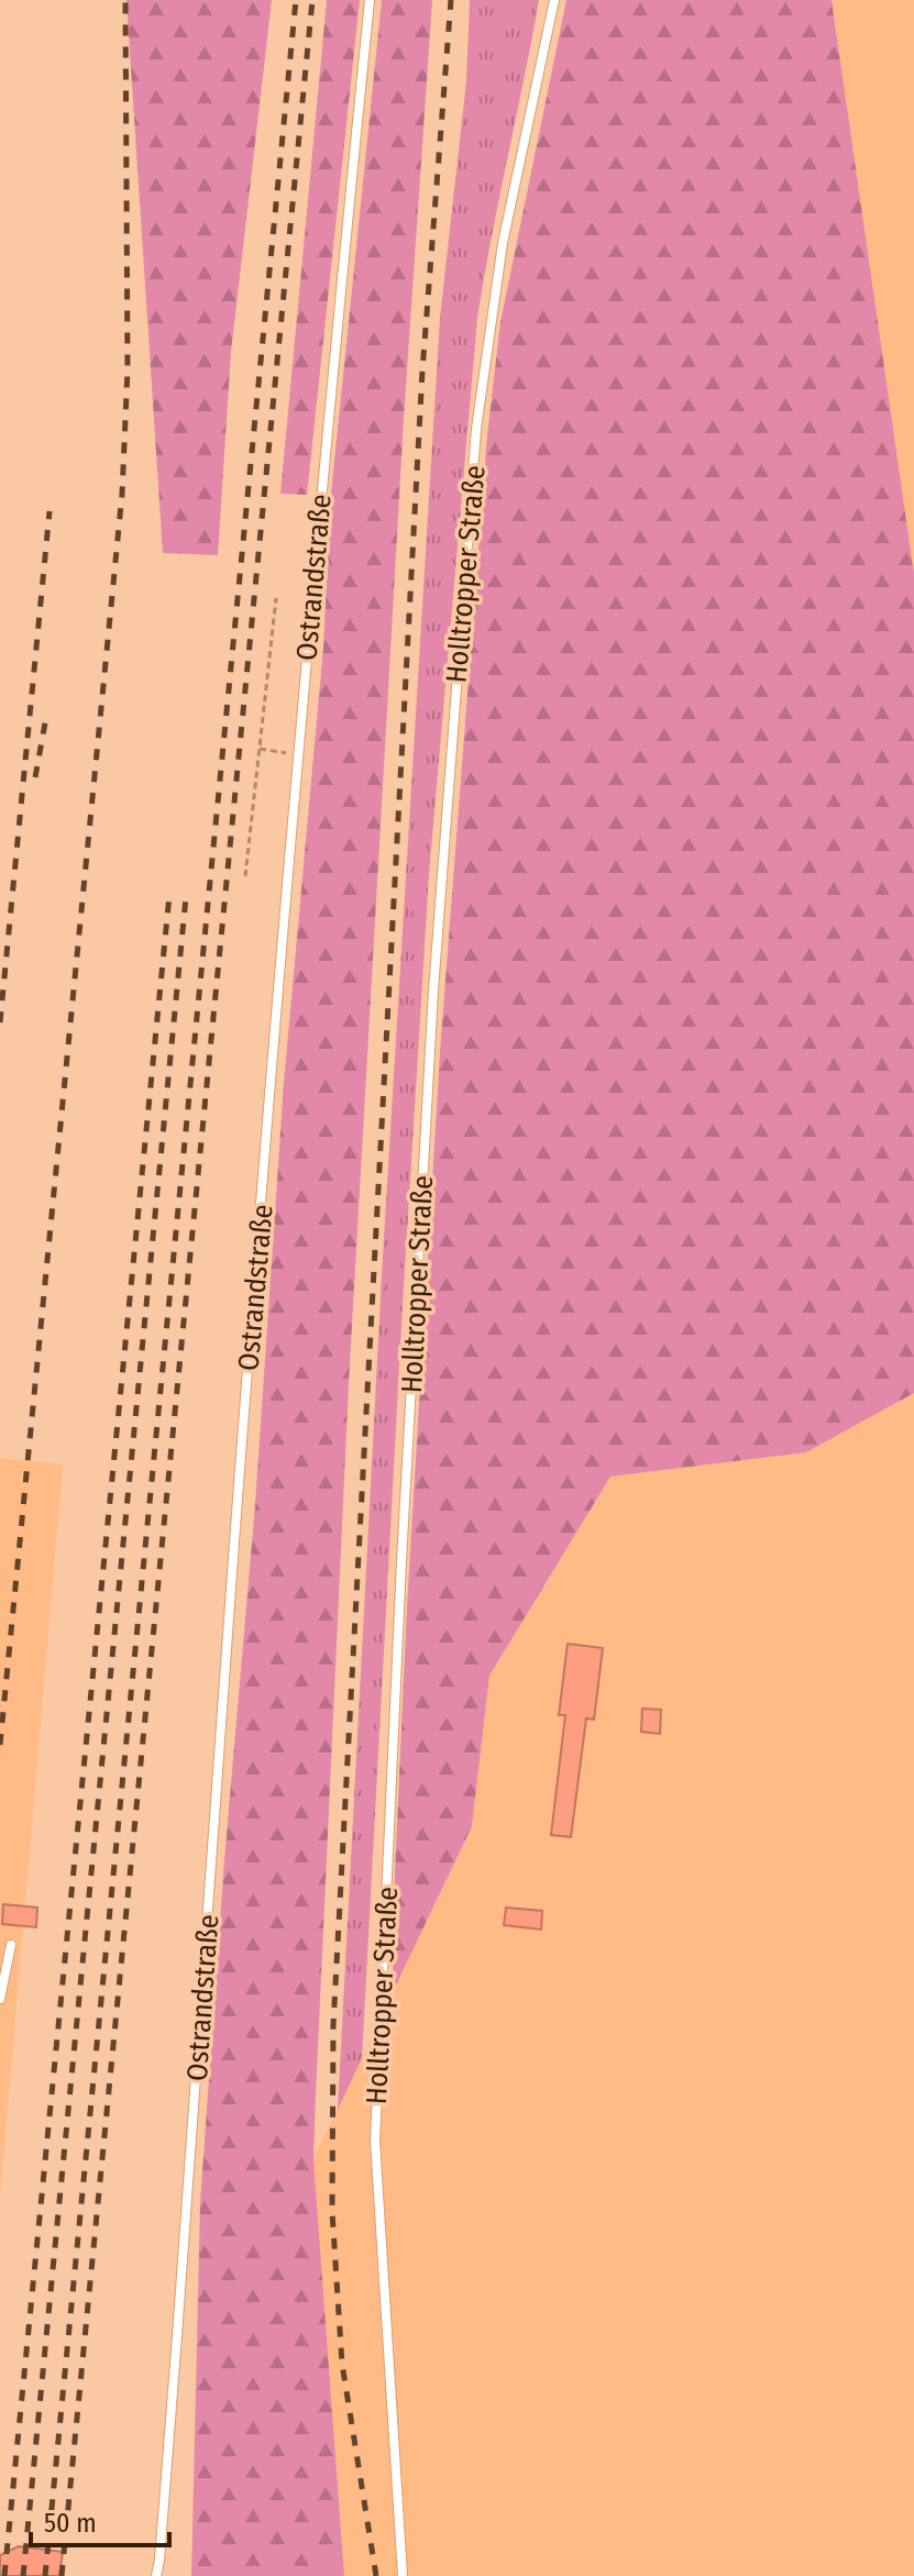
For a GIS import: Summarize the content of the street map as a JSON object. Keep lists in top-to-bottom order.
{
  "streets": {
    "lane": ["Holltropper Straße", "Ostrandstraße"]
  },
  "scale_bar": "50 m"
}
